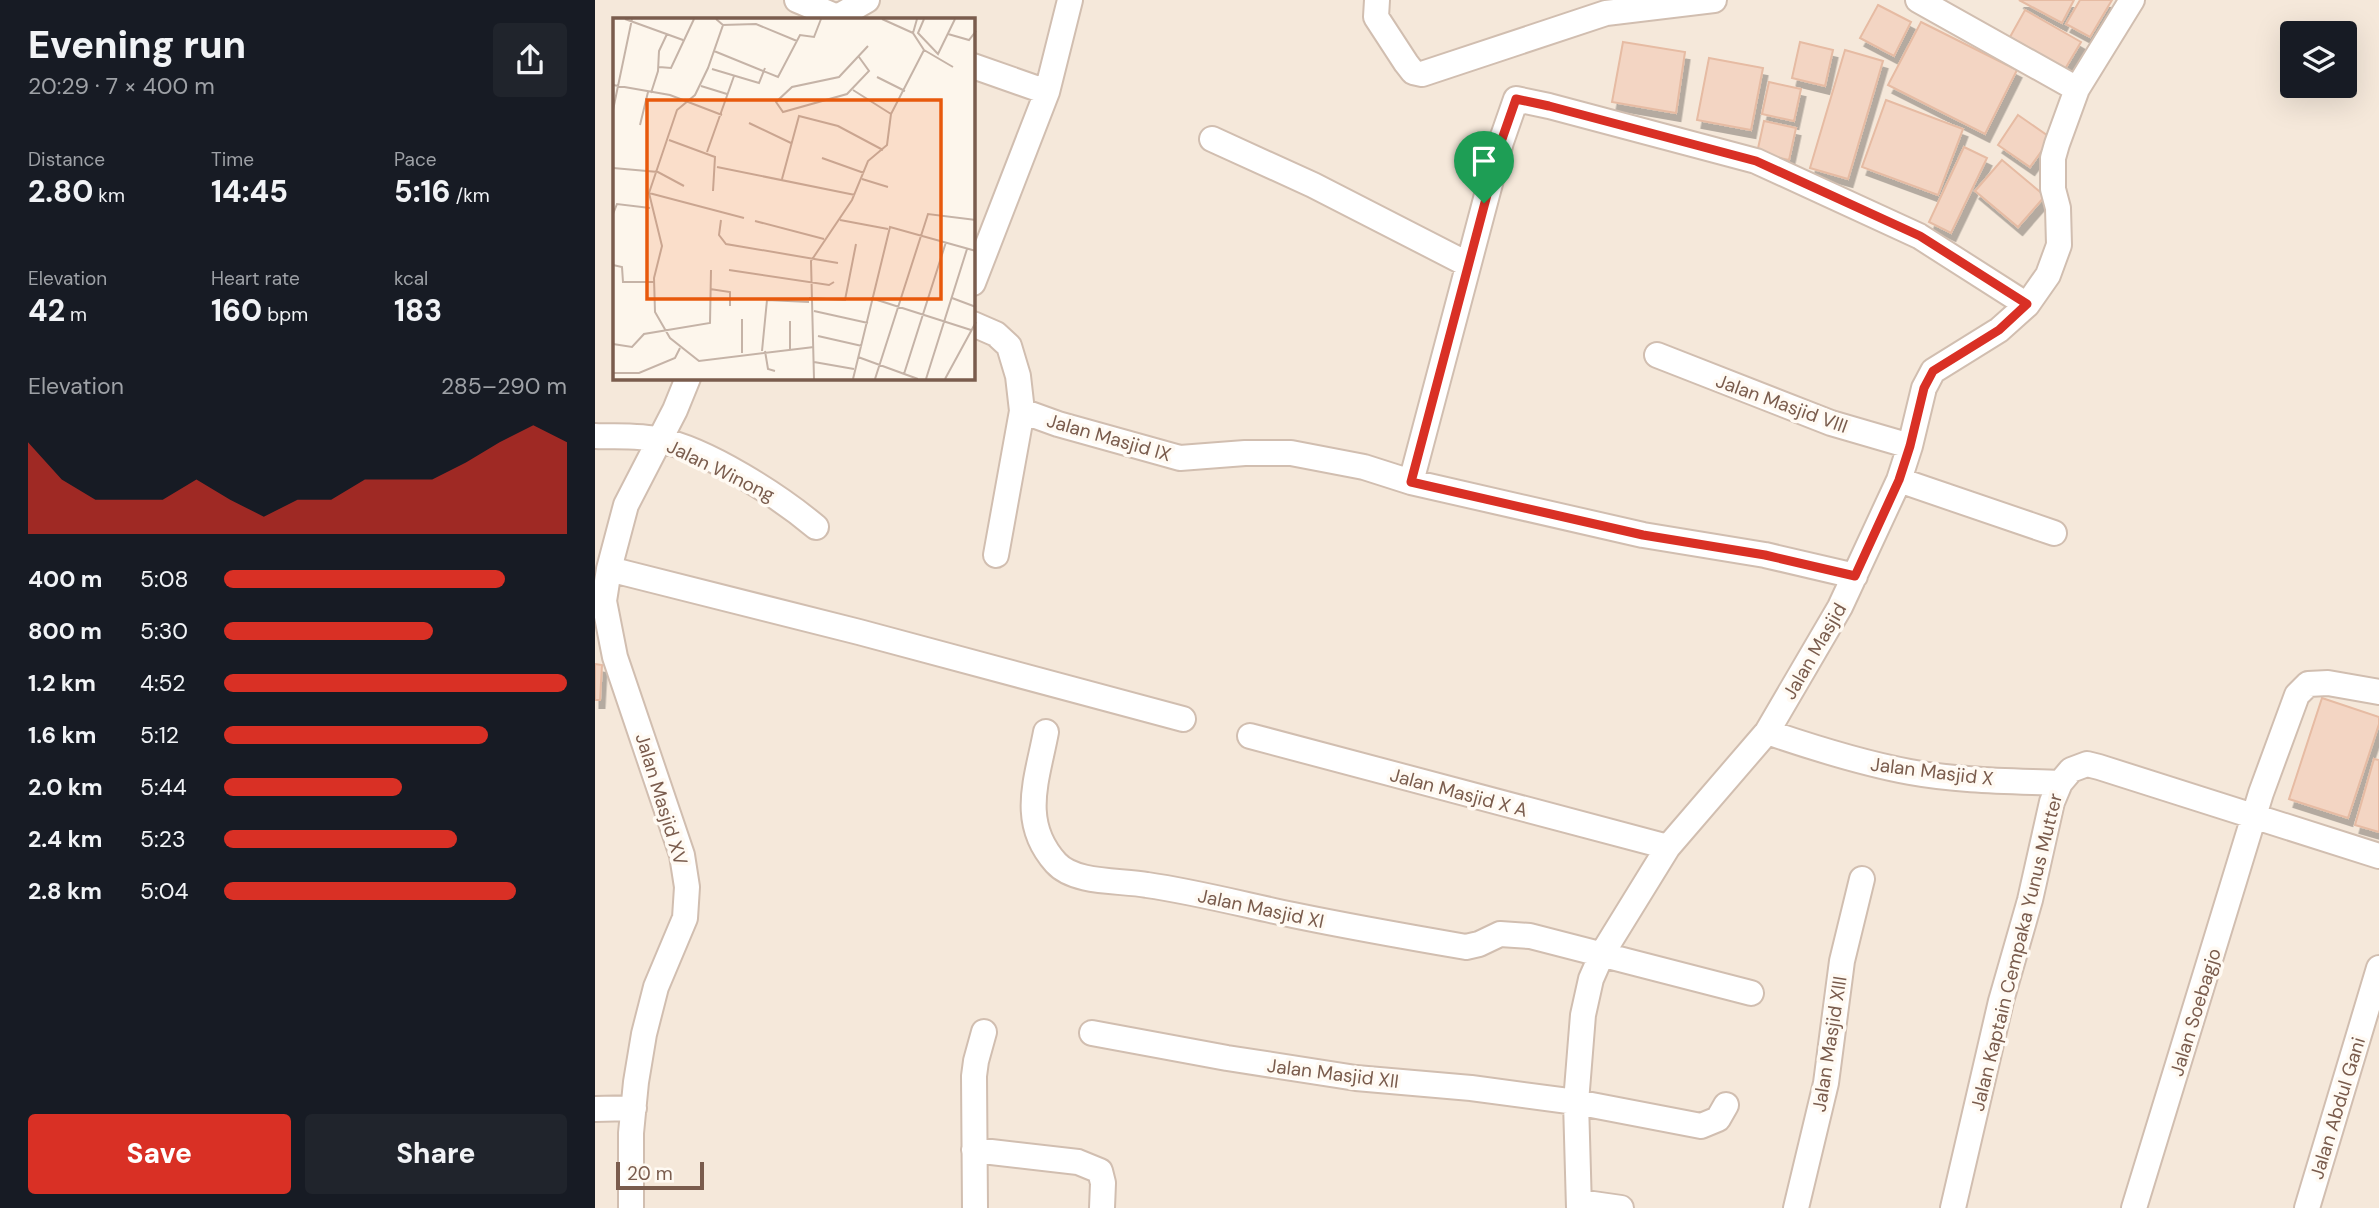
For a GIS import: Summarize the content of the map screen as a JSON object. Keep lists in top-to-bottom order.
{
  "streets": {
    "street": [
      "Jalan Masjid VIII",
      "Jalan Masjid IX",
      "Jalan Winong",
      "Jalan Masjid",
      "Jalan Masjid X",
      "Jalan Masjid X A",
      "Jalan Masjid XV",
      "Jalan Masjid XI",
      "Jalan Kaptain Cempaka Yunus Mutter",
      "Jalan Soebagjo",
      "Jalan Masjid XIII",
      "Jalan Masjid XII",
      "Jalan Abdul Gani"
    ]
  },
  "crossings": [
    ["Jalan Masjid VIII", "Jalan Masjid"],
    ["Jalan Masjid IX", "Jalan Masjid"],
    ["Jalan Winong", "Jalan Masjid XV"],
    ["Jalan Masjid", "Jalan Masjid X"],
    ["Jalan Masjid", "Jalan Masjid X A"],
    ["Jalan Masjid", "Jalan Masjid XI"],
    ["Jalan Masjid", "Jalan Masjid XII"],
    ["Jalan Masjid X", "Jalan Kaptain Cempaka Yunus Mutter"],
    ["Jalan Kaptain Cempaka Yunus Mutter", "Jalan Soebagjo"]
  ],
  "scale_bar": "20 m",
  "page": {
    "heading": ["Evening run", "20:29 · 7 × 400 m"],
    "stats": [
      ["Distance", "2.80 km"],
      ["Time", "14:45"],
      ["Pace", "5:16 /km"],
      ["Elevation", "42 m"],
      ["Heart rate", "160 bpm"],
      ["kcal", "183"]
    ],
    "chart": ["Elevation", "285–290 m"],
    "list": [
      {
        "name": "400 m",
        "note": "5:08"
      },
      {
        "name": "800 m",
        "note": "5:30"
      },
      {
        "name": "1.2 km",
        "note": "4:52"
      },
      {
        "name": "1.6 km",
        "note": "5:12"
      },
      {
        "name": "2.0 km",
        "note": "5:44"
      },
      {
        "name": "2.4 km",
        "note": "5:23"
      },
      {
        "name": "2.8 km",
        "note": "5:04"
      }
    ],
    "buttons": ["Save", "Share"],
    "scale": "20 m"
  }
}
